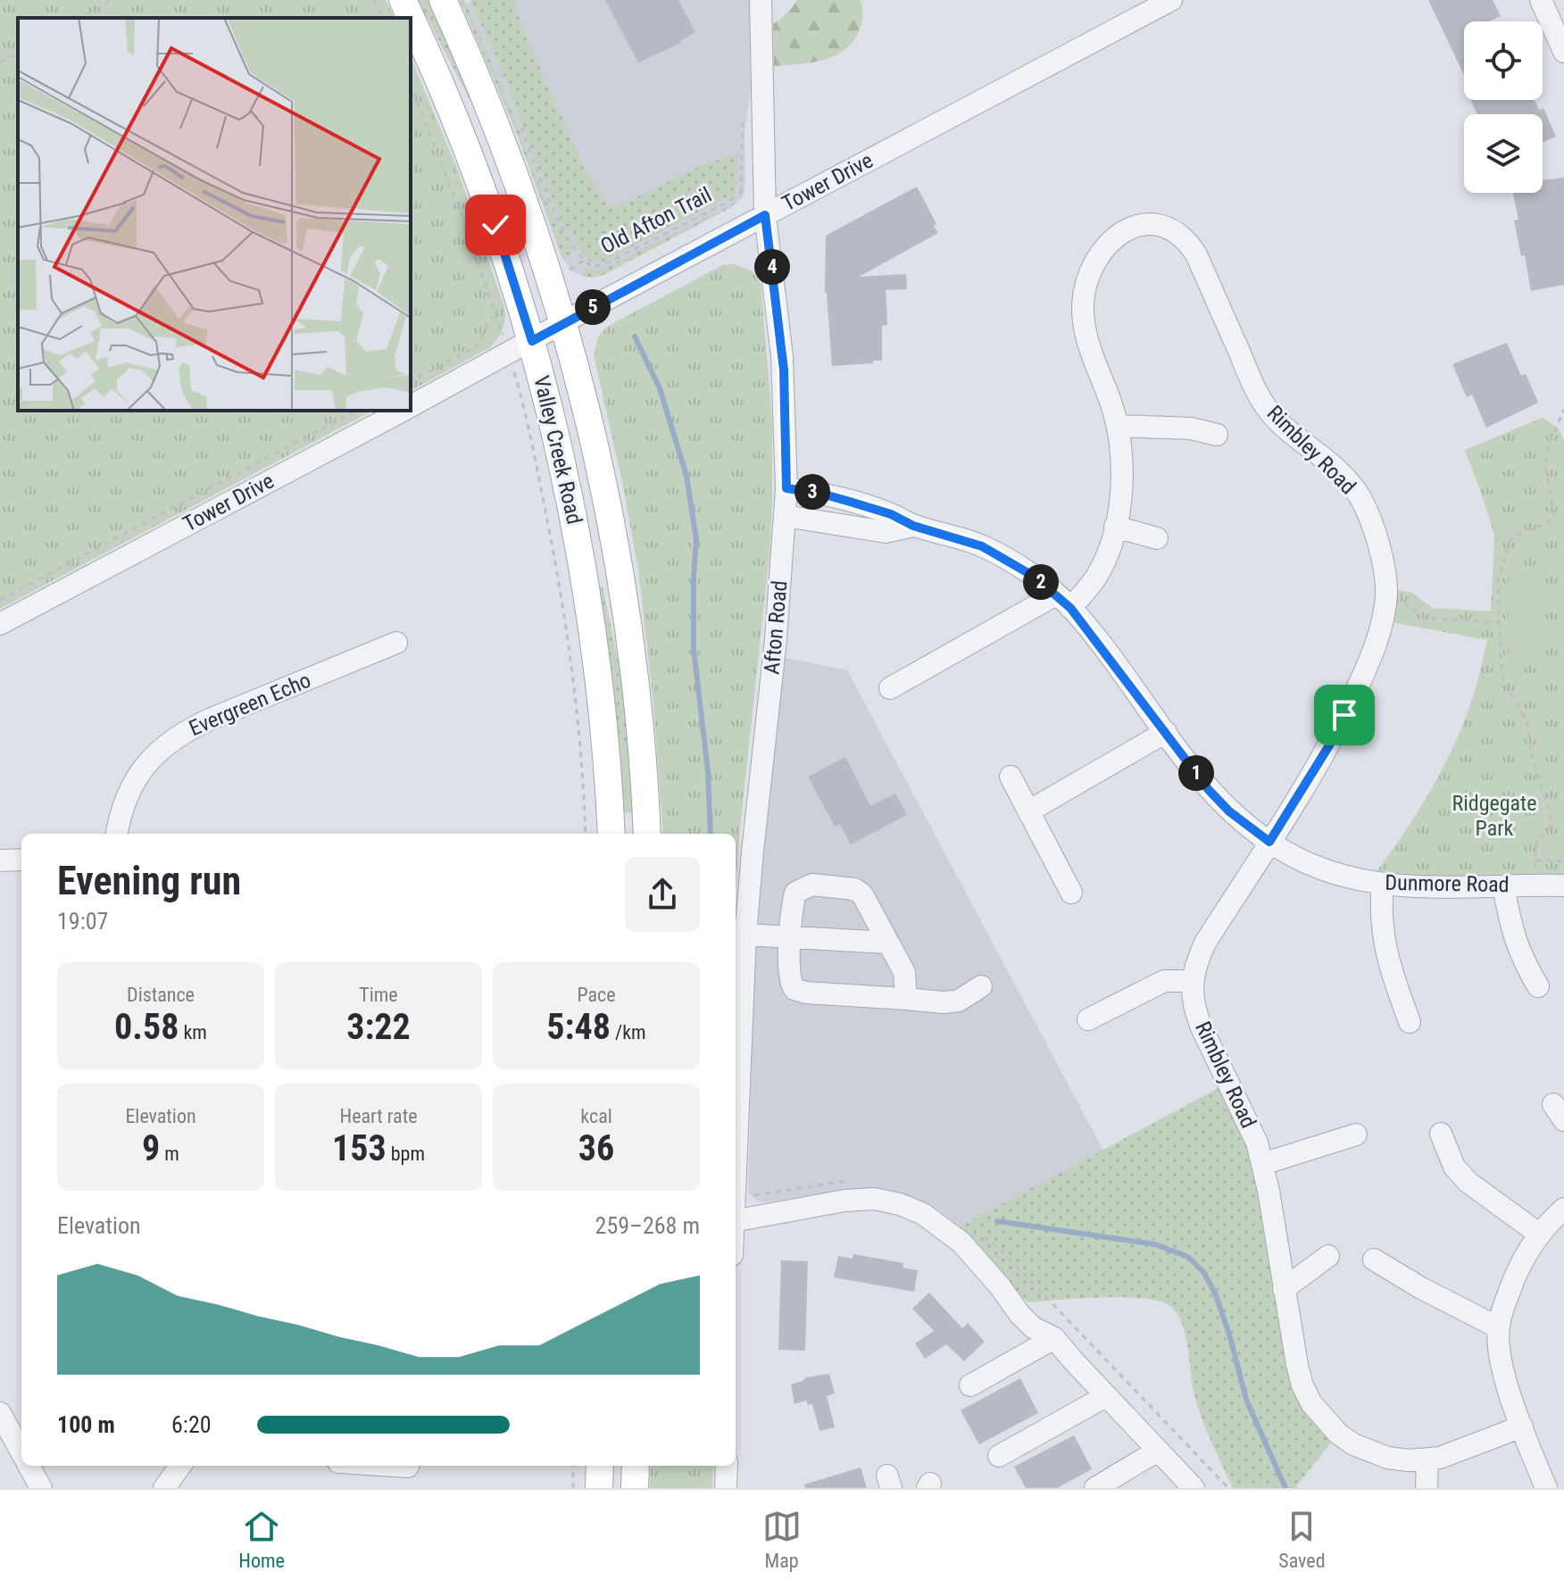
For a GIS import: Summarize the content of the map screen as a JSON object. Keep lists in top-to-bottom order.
{
  "streets": {
    "main road": ["Valley Creek Road"],
    "street": [
      "Tower Drive",
      "Rimbley Road",
      "Afton Road",
      "Evergreen Echo",
      "Dunmore Road"
    ],
    "path": ["Old Afton Trail"]
  },
  "crossings": [
    ["Tower Drive", "Valley Creek Road"],
    ["Tower Drive", "Afton Road"],
    ["Rimbley Road", "Dunmore Road"],
    ["Afton Road", "Dunmore Road"]
  ],
  "parks": ["Ridgegate Park"],
  "page": {
    "pins": [
      "4",
      "5",
      "3",
      "2",
      "1"
    ],
    "heading": ["Evening run", "19:07"],
    "stats": [
      ["Distance", "0.58 km"],
      ["Time", "3:22"],
      ["Pace", "5:48 /km"],
      ["Elevation", "9 m"],
      ["Heart rate", "153 bpm"],
      ["kcal", "36"]
    ],
    "chart": ["Elevation", "259–268 m"],
    "list": [
      {
        "name": "100 m",
        "note": "6:20"
      }
    ],
    "tabs": ["Home", "Map", "Saved"]
  }
}
